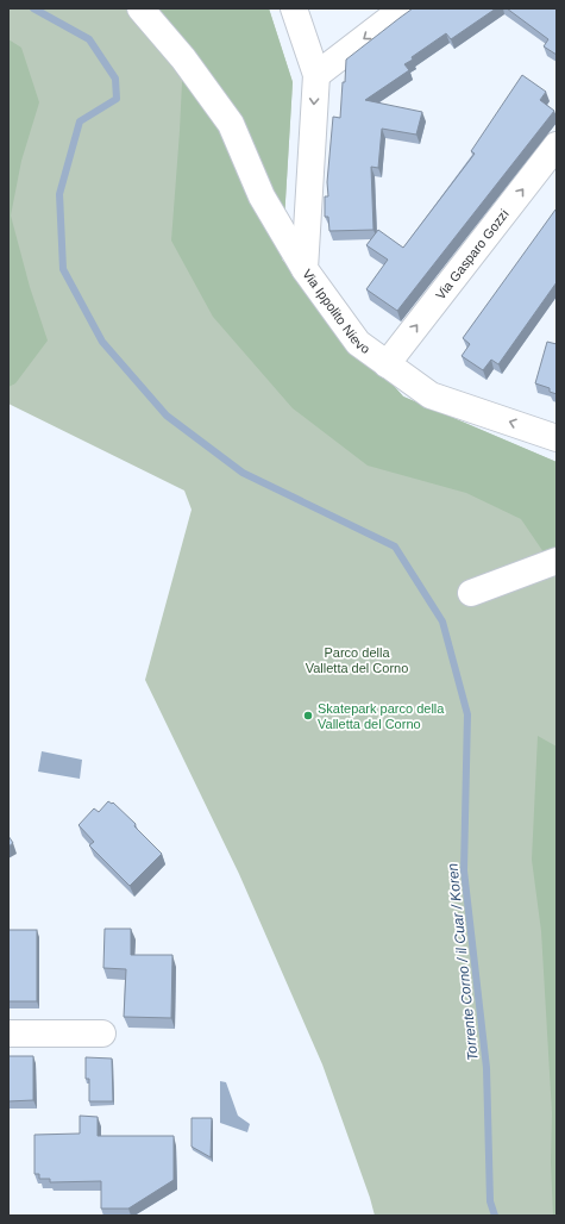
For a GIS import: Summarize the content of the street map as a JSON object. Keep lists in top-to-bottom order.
{
  "streets": {
    "street": ["Via Gasparo Gozzi", "Via Ippolito Nievo"]
  },
  "crossings": [
    ["Via Gasparo Gozzi", "Via Ippolito Nievo"]
  ],
  "water": ["Torrente Corno / il Cuar / Koren"],
  "parks": ["Parco della Valletta del Corno"],
  "places": ["Skatepark parco della Valletta del Corno"]
}
